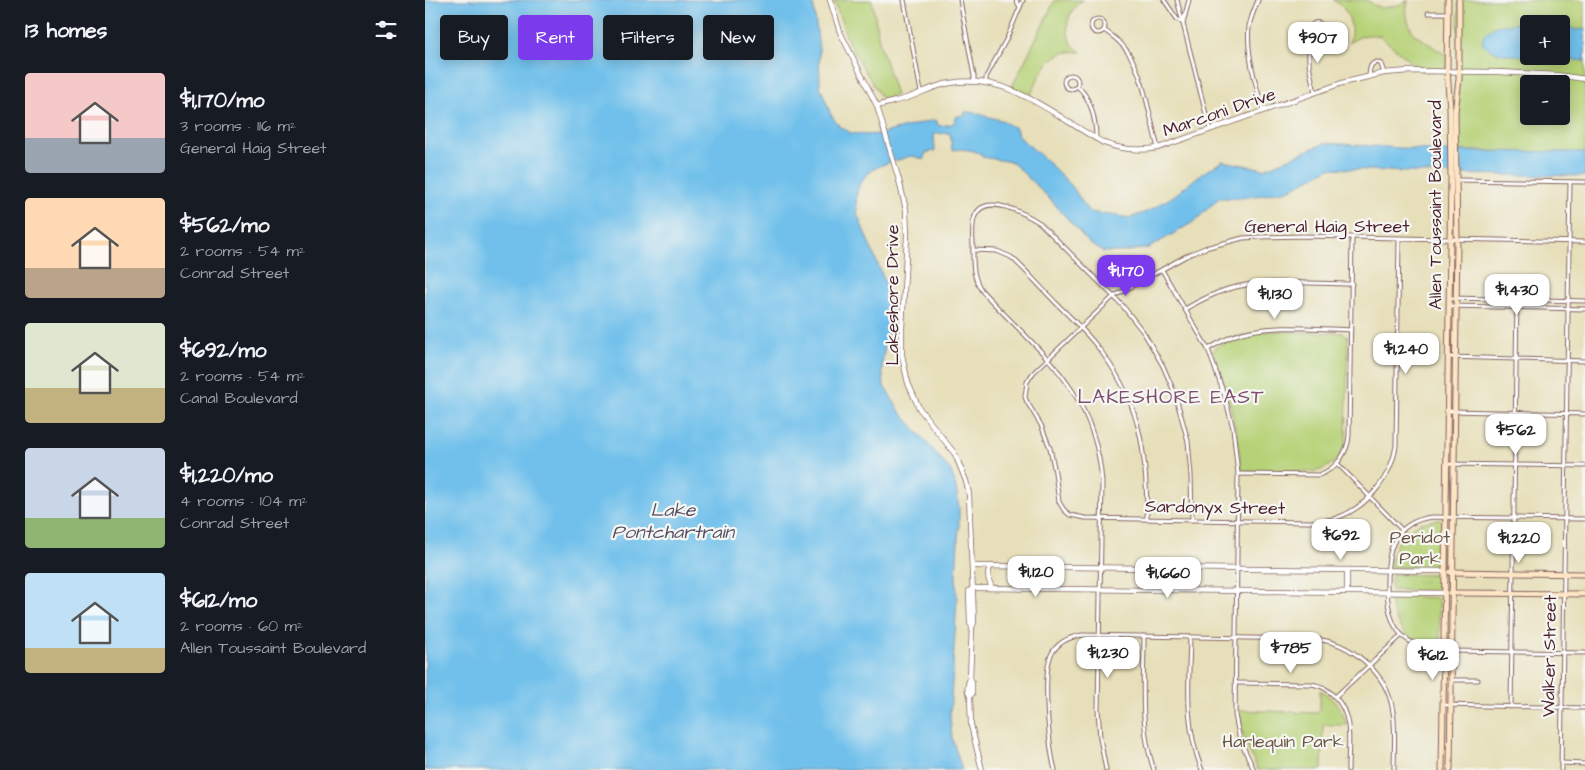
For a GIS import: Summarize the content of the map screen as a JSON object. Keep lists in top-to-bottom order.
{
  "streets": {
    "main road": ["Allen Toussaint Boulevard"],
    "street": [
      "Marconi Drive",
      "General Haig Street",
      "Lakeshore Drive",
      "Sardonyx Street",
      "Walker Street"
    ]
  },
  "crossings": [
    ["Marconi Drive", "Allen Toussaint Boulevard"],
    ["Marconi Drive", "Lakeshore Drive"],
    ["Allen Toussaint Boulevard", "General Haig Street"],
    ["General Haig Street", "Sardonyx Street"],
    ["General Haig Street", "Walker Street"]
  ],
  "districts": ["LAKESHORE EAST"],
  "water": ["Lake Pontchartrain"],
  "parks": ["Peridot Park", "Harlequin Park"],
  "page": {
    "heading": "13 homes",
    "map_buttons": ["+", "−"],
    "chip": [
      "Buy",
      "Rent",
      "Filters",
      "New"
    ],
    "price": [
      "$907",
      "$1,170",
      "$1,430",
      "$1,130",
      "$1,240",
      "$562",
      "$692",
      "$1,220",
      "$1,120",
      "$1,660",
      "$785",
      "$1,230",
      "$612"
    ],
    "list": [
      {
        "name": "$1,170/mo",
        "note": "3 rooms · 116 m² · General Haig Street"
      },
      {
        "name": "$562/mo",
        "note": "2 rooms · 54 m² · Conrad Street"
      },
      {
        "name": "$692/mo",
        "note": "2 rooms · 54 m² · Canal Boulevard"
      },
      {
        "name": "$1,220/mo",
        "note": "4 rooms · 104 m² · Conrad Street"
      },
      {
        "name": "$612/mo",
        "note": "2 rooms · 60 m² · Allen Toussaint Boulevard"
      }
    ]
  }
}
